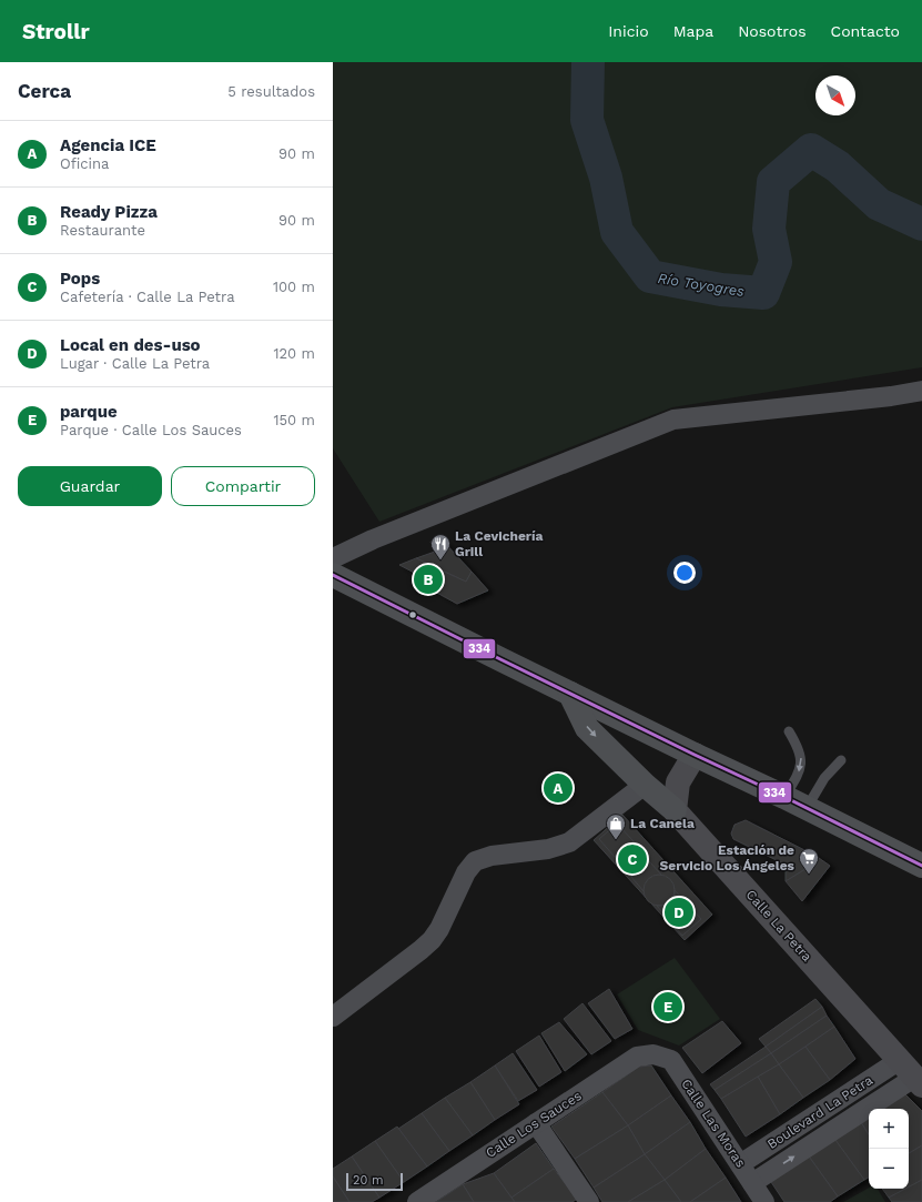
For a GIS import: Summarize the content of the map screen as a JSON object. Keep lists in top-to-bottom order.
{
  "streets": {
    "street": [
      "Calle La Petra",
      "Boulevard La Petra",
      "Calle Las Moras",
      "Calle Los Sauces"
    ]
  },
  "crossings": [
    ["Calle La Petra", "Boulevard La Petra"],
    ["Boulevard La Petra", "Calle Las Moras"],
    ["Calle Las Moras", "Calle Los Sauces"]
  ],
  "water": ["Río Toyogres"],
  "places": {
    "restaurant": ["La Cevichería Grill"],
    "shop": ["La Canela"],
    "supermarket": ["Estación de Servicio Los Ángeles"]
  },
  "lines": ["transit line 334"],
  "scale_bar": "20 m",
  "north": "bottom right",
  "page": {
    "header": "Strollr",
    "nav": [
      "Inicio",
      "Mapa",
      "Nosotros",
      "Contacto"
    ],
    "heading": ["Cerca", "5 resultados"],
    "list": [
      {
        "mark": "A",
        "name": "Agencia ICE",
        "note": "Oficina",
        "value": "90 m"
      },
      {
        "mark": "B",
        "name": "Ready Pizza",
        "note": "Restaurante",
        "value": "90 m"
      },
      {
        "mark": "C",
        "name": "Pops",
        "note": "Cafetería · Calle La Petra",
        "value": "100 m"
      },
      {
        "mark": "D",
        "name": "Local en des-uso",
        "note": "Lugar · Calle La Petra",
        "value": "120 m"
      },
      {
        "mark": "E",
        "name": "parque",
        "note": "Parque · Calle Los Sauces",
        "value": "150 m"
      }
    ],
    "buttons": ["Guardar", "Compartir"],
    "pins": [
      "B",
      "A",
      "C",
      "D",
      "E"
    ],
    "map_buttons": ["+", "−"],
    "scale": "20 m"
  }
}
